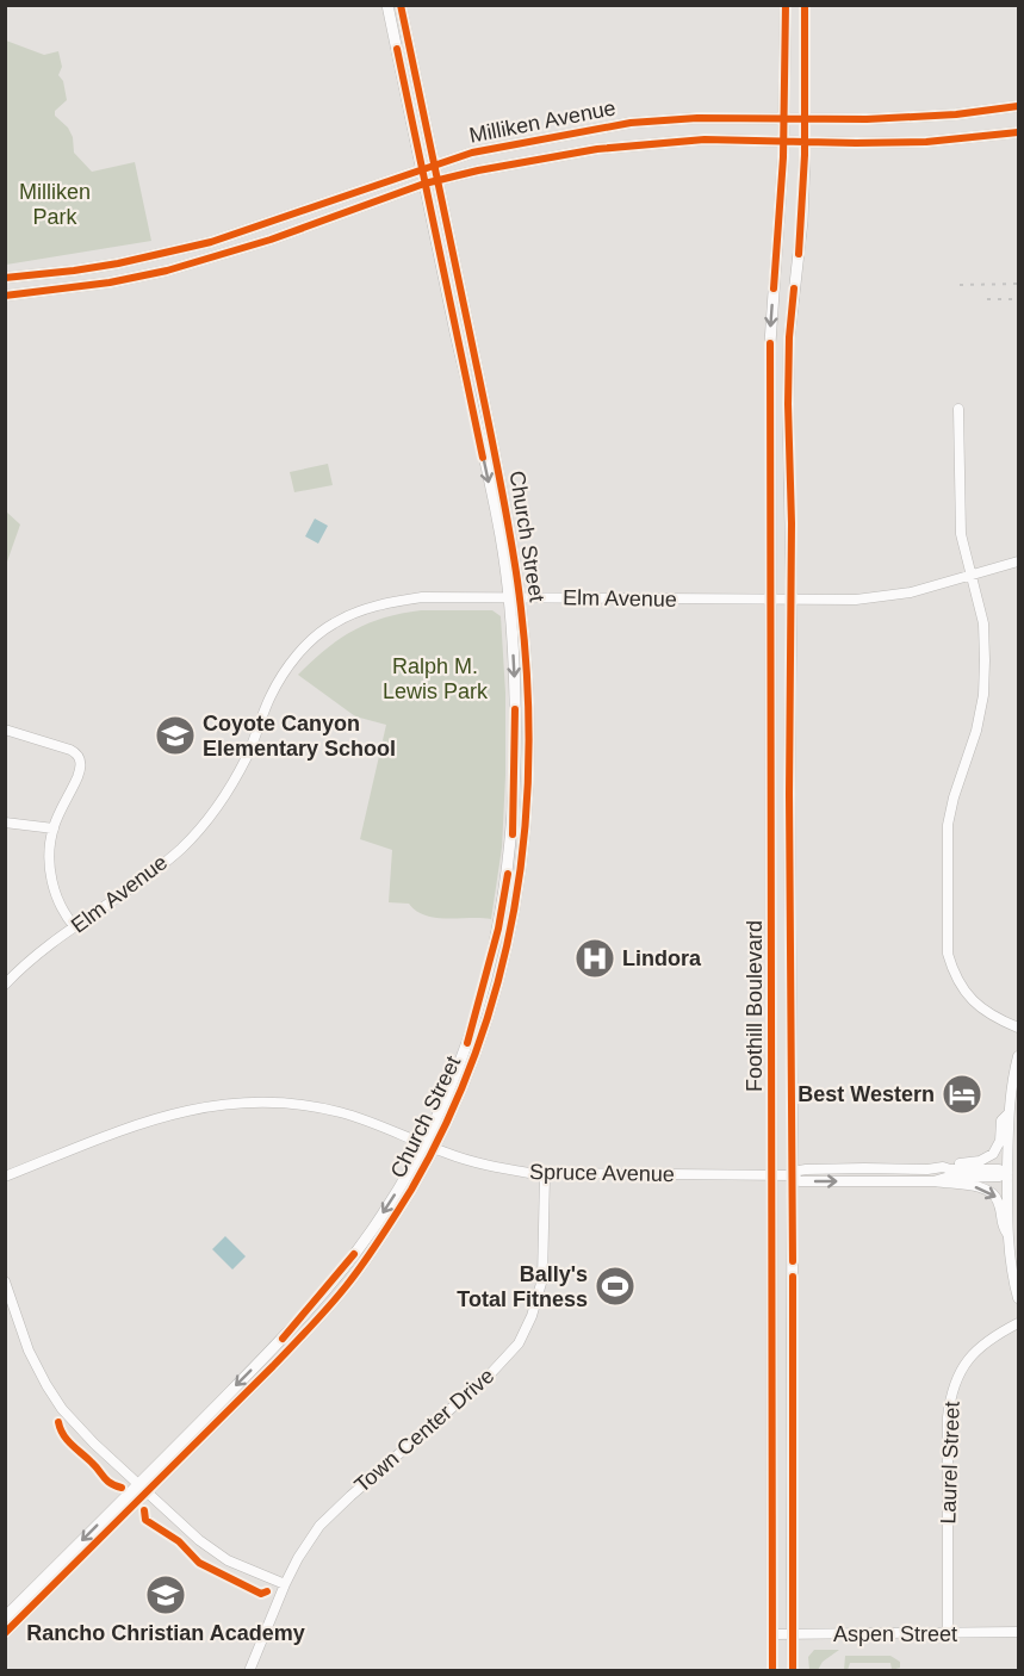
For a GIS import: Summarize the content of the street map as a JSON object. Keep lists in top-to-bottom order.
{
  "streets": {
    "main road": ["Milliken Avenue", "Church Street", "Foothill Boulevard"],
    "street": [
      "Elm Avenue",
      "Spruce Avenue",
      "Town Center Drive",
      "Laurel Street",
      "Aspen Street"
    ]
  },
  "crossings": [
    ["Milliken Avenue", "Church Street"],
    ["Milliken Avenue", "Foothill Boulevard"],
    ["Church Street", "Elm Avenue"],
    ["Church Street", "Spruce Avenue"],
    ["Elm Avenue", "Foothill Boulevard"],
    ["Foothill Boulevard", "Spruce Avenue"],
    ["Foothill Boulevard", "Aspen Street"],
    ["Spruce Avenue", "Town Center Drive"],
    ["Laurel Street", "Aspen Street"]
  ],
  "parks": ["Milliken Park", "Ralph M. Lewis Park"],
  "places": {
    "school or university": ["Coyote Canyon Elementary School", "Rancho Christian Academy"],
    "hospital": ["Lindora"],
    "hotel": ["Best Western"],
    "sports": ["Bally's Total Fitness"]
  }
}
